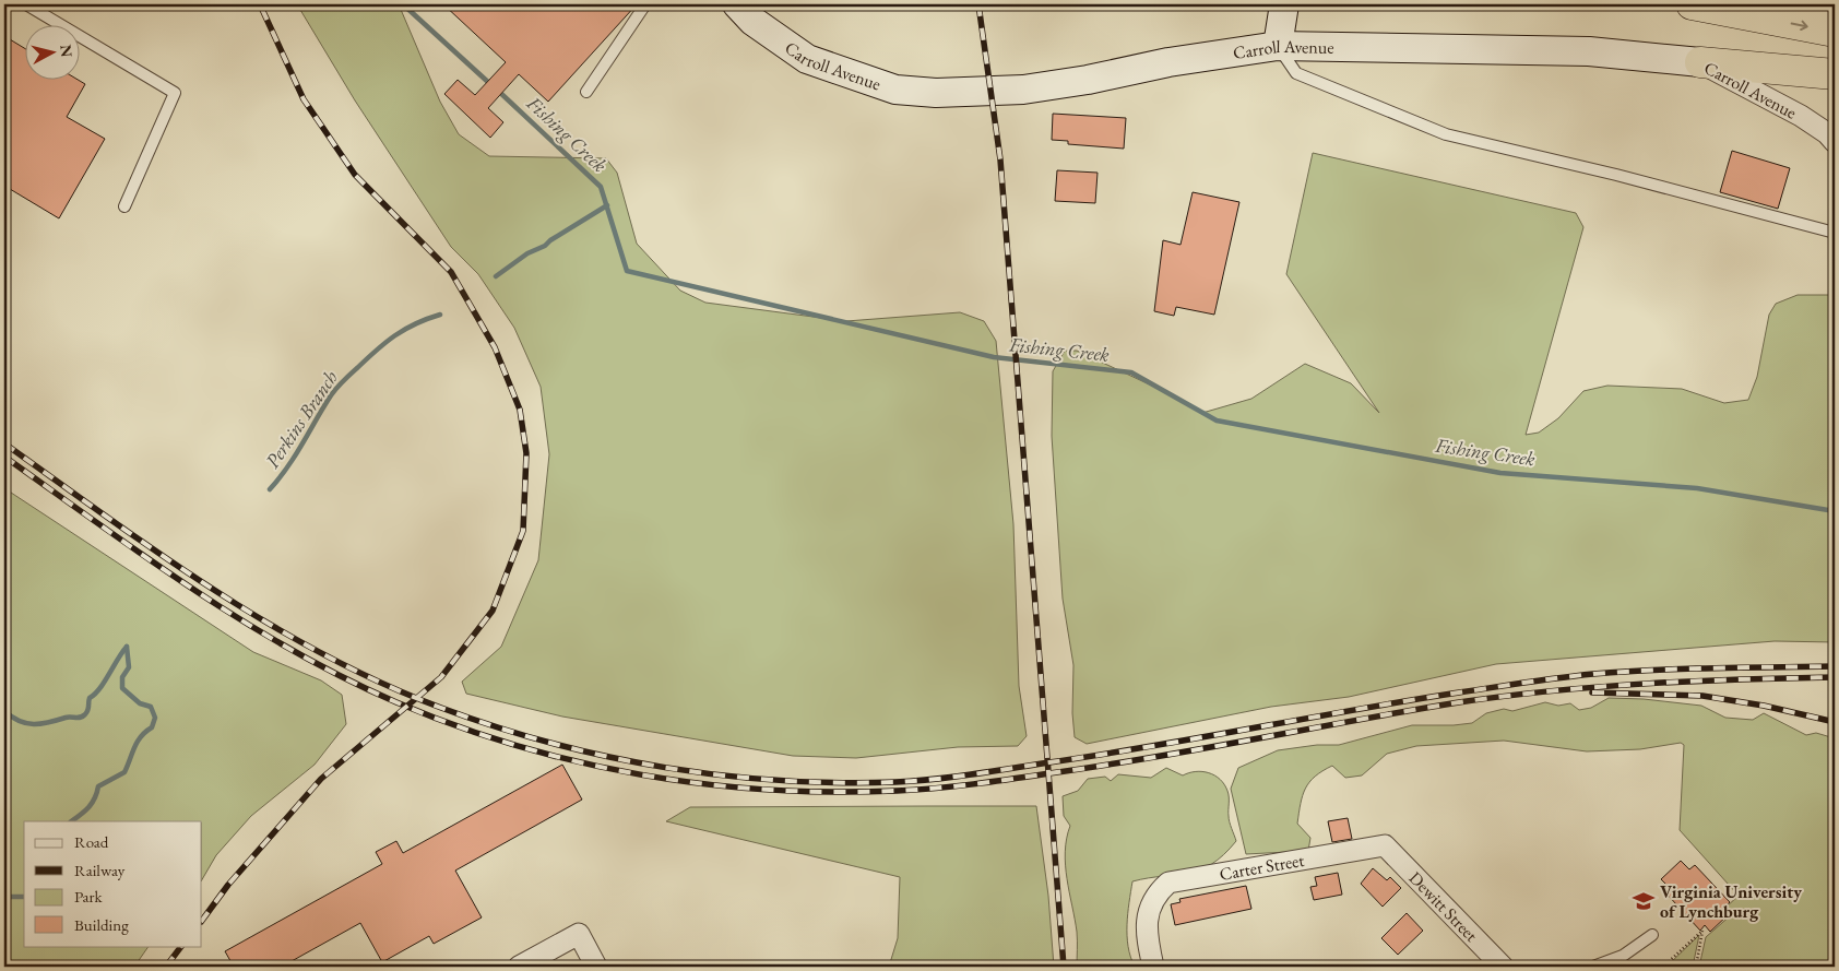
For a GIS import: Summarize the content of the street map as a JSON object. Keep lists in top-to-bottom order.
{
  "streets": {
    "street": ["Carroll Avenue", "Carter Street", "Dewitt Street"]
  },
  "crossings": [
    ["Carter Street", "Dewitt Street"]
  ],
  "water": ["Fishing Creek", "Perkins Branch"],
  "places": {
    "school or university": ["Virginia University of Lynchburg"]
  },
  "legend": [
    "Road",
    "Railway",
    "Park",
    "Building"
  ],
  "north": "right"
}
